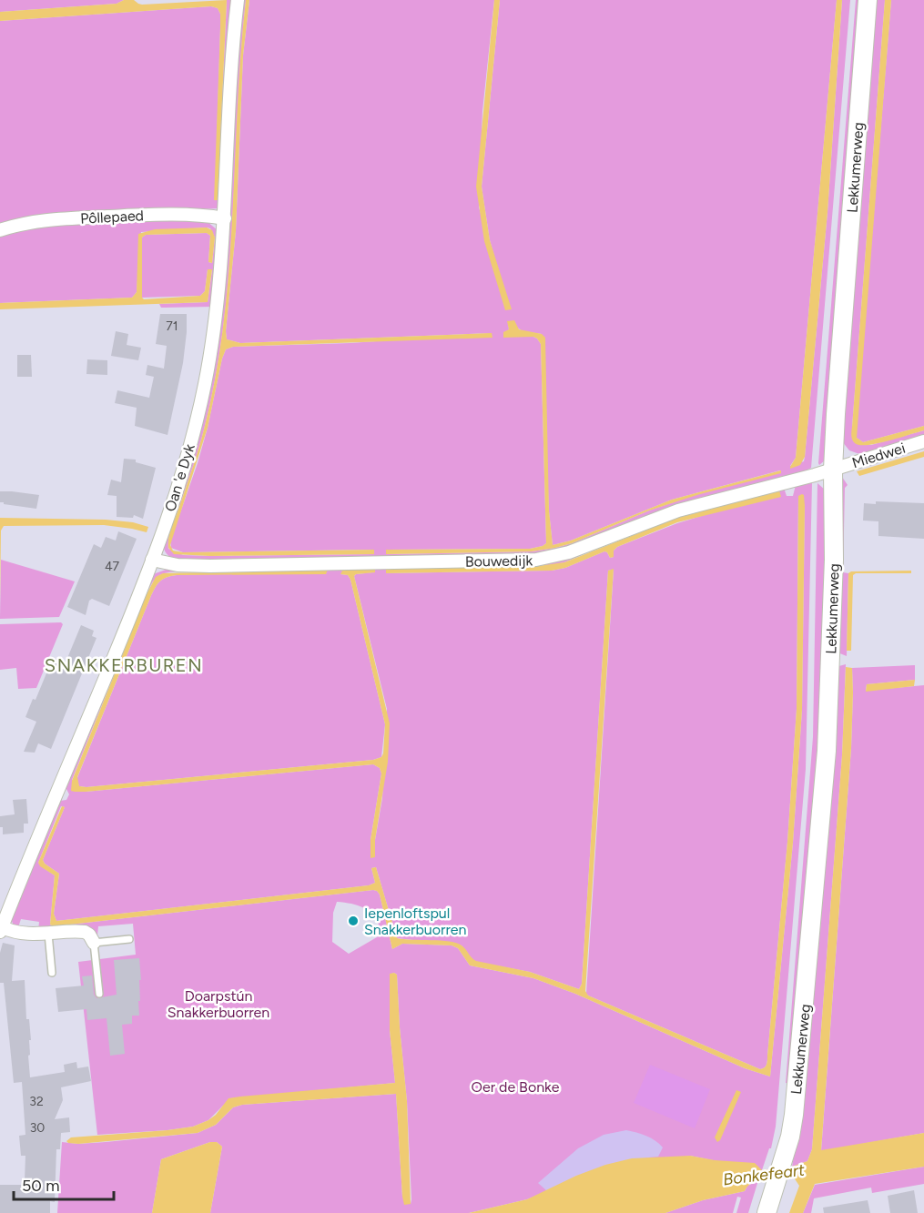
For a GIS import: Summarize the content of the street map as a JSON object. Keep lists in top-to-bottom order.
{
  "streets": {
    "main road": ["Lekkumerweg"],
    "street": [
      "Pôllepaed",
      "Miedwei",
      "Oan 'e Dyk",
      "Bouwedijk"
    ]
  },
  "crossings": [
    ["Lekkumerweg", "Miedwei"],
    ["Lekkumerweg", "Bouwedijk"],
    ["Pôllepaed", "Oan 'e Dyk"],
    ["Miedwei", "Bouwedijk"],
    ["Oan 'e Dyk", "Bouwedijk"]
  ],
  "districts": ["SNAKKERBUREN"],
  "water": ["Bonkefeart"],
  "parks": ["Doarpstún Snakkerbuorren", "Oer de Bonke"],
  "places": ["Iepenloftspul Snakkerbuorren"],
  "house_numbers": [
    "71",
    "47",
    "32",
    "30"
  ],
  "scale_bar": "50 m"
}
